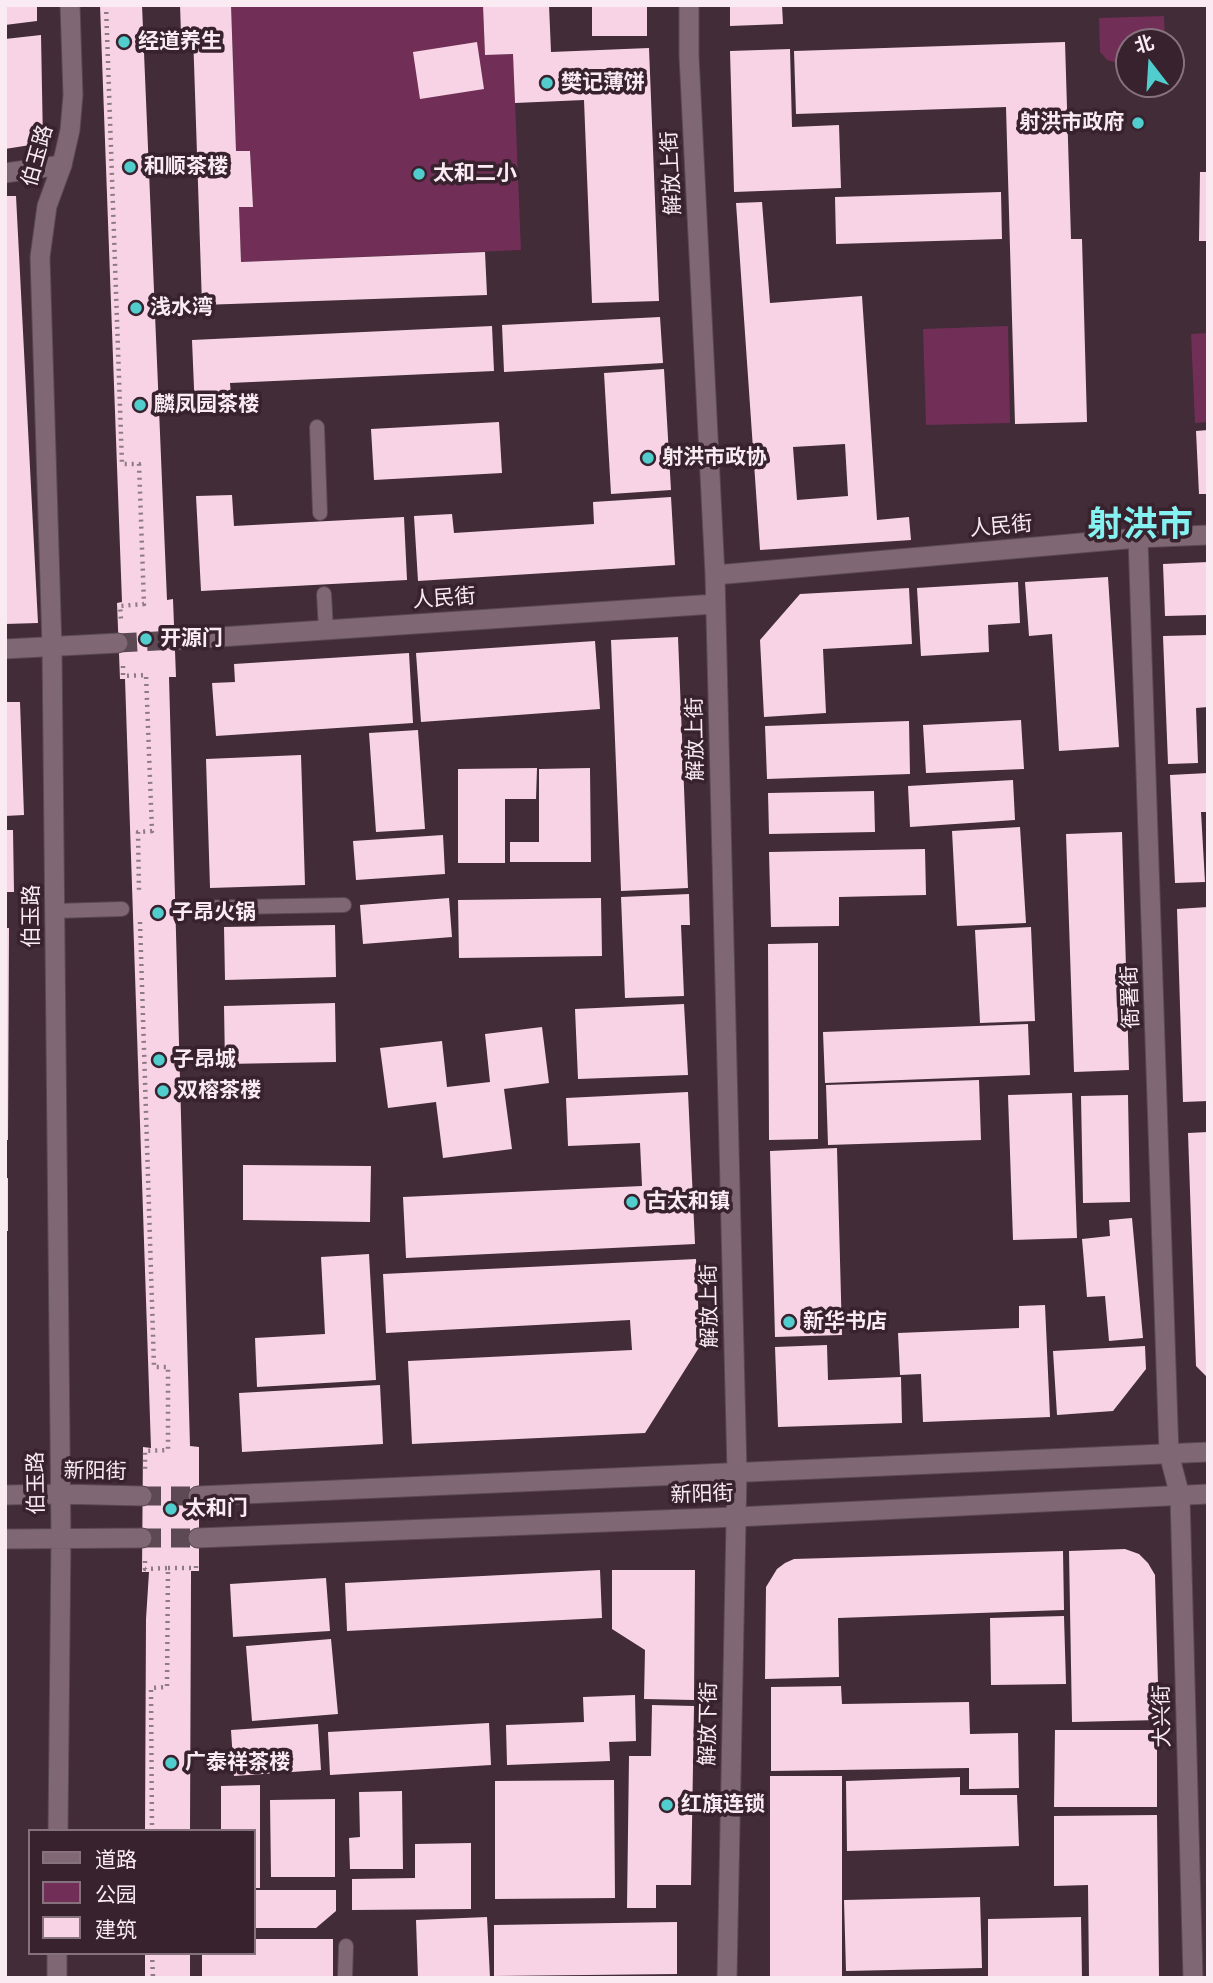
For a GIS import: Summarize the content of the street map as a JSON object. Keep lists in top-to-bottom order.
{
  "streets": {
    "street": [
      "伯玉路",
      "解放上街",
      "人民街",
      "衙署街",
      "新阳街",
      "大兴街",
      "解放下街"
    ]
  },
  "crossings": [
    ["伯玉路", "新阳街"],
    ["解放上街", "人民街"],
    ["解放上街", "新阳街"],
    ["解放上街", "解放下街"],
    ["人民街", "衙署街"],
    ["衙署街", "新阳街"],
    ["衙署街", "大兴街"],
    ["新阳街", "大兴街"],
    ["新阳街", "解放下街"]
  ],
  "districts": ["射洪市"],
  "places": [
    "经道养生",
    "樊记薄饼",
    "射洪市政府",
    "和顺茶楼",
    "太和二小",
    "浅水湾",
    "麟凤园茶楼",
    "射洪市政协",
    "开源门",
    "子昂火锅",
    "子昂城",
    "双榕茶楼",
    "古太和镇",
    "新华书店",
    "太和门",
    "广泰祥茶楼",
    "红旗连锁"
  ],
  "legend": ["道路", "公园", "建筑"],
  "north": "top"
}
